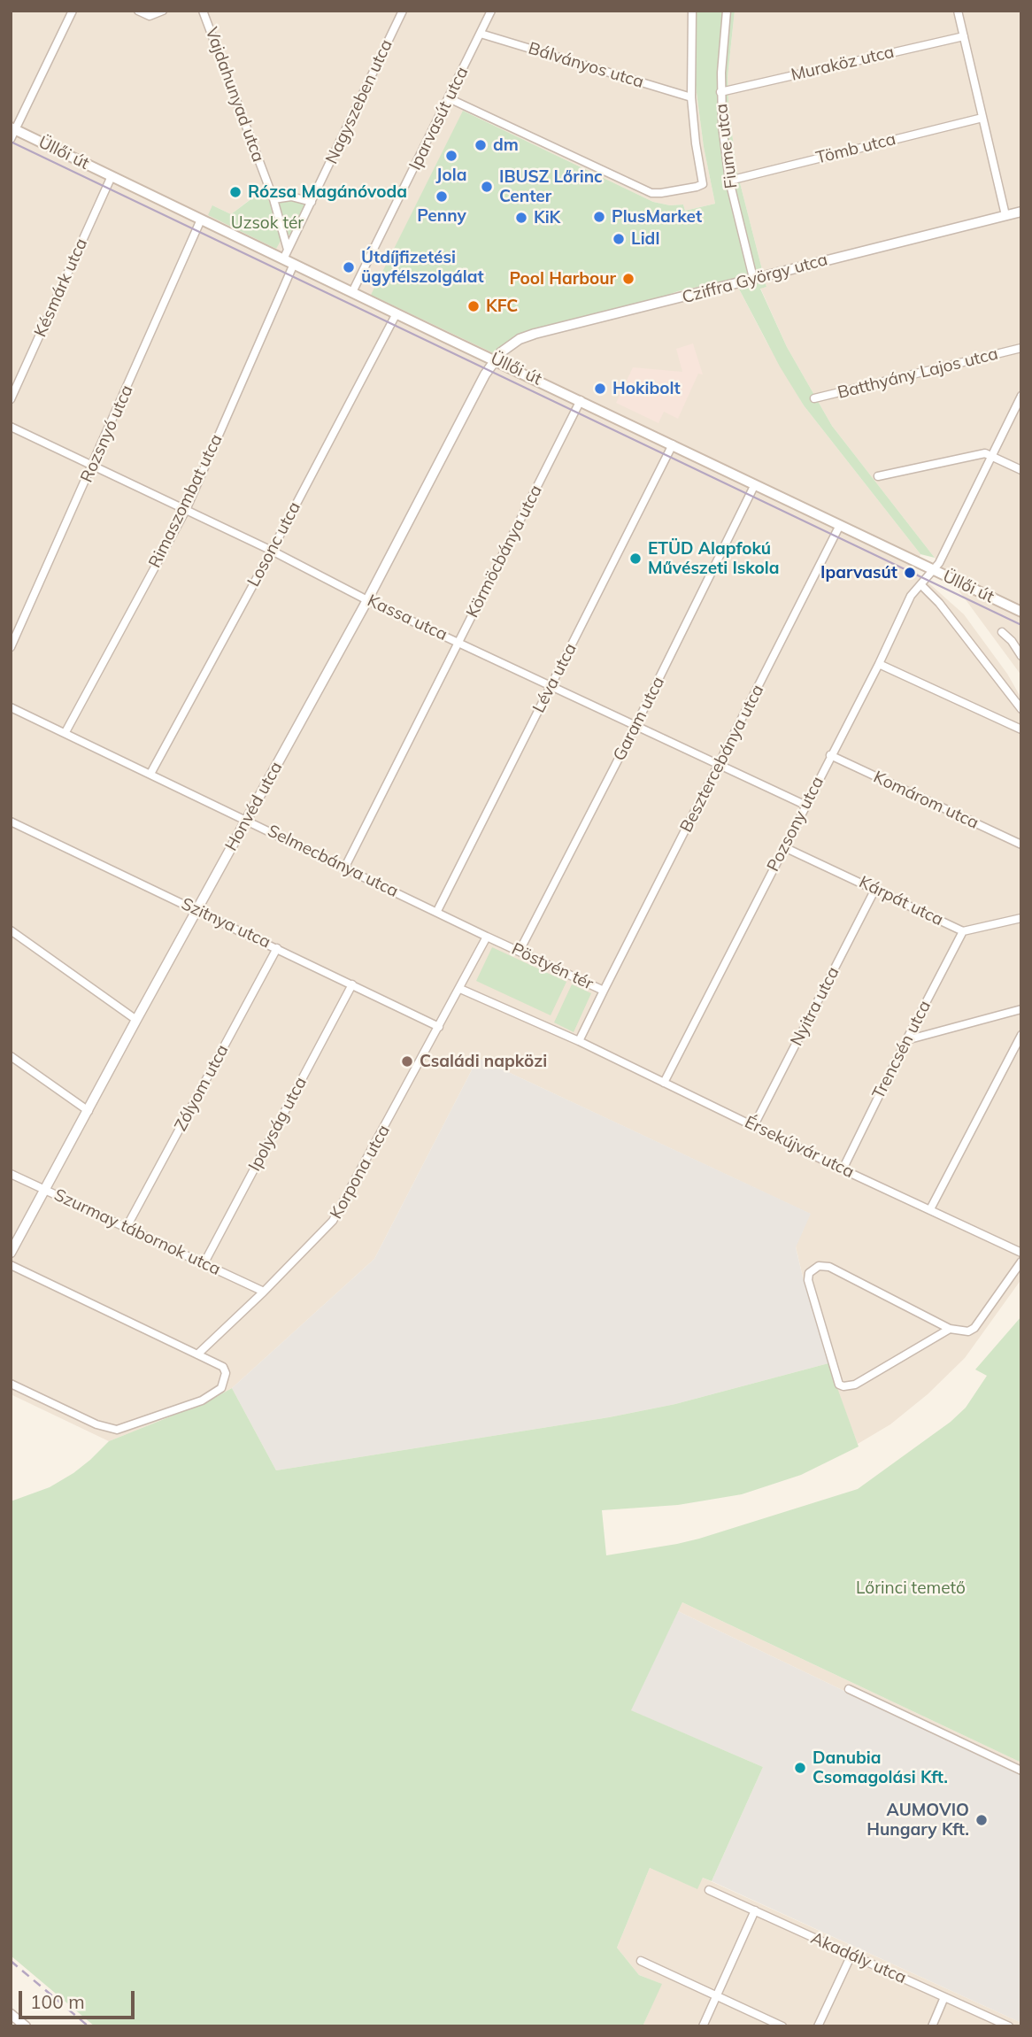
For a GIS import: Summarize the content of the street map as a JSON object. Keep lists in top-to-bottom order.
{
  "streets": {
    "main road": ["Üllői út"],
    "street": [
      "Muraköz utca",
      "Bálványos utca",
      "Vajdahunyad utca",
      "Nagyszeben utca",
      "Iparvasút utca",
      "Fiume utca",
      "Tömb utca",
      "Cziffra György utca",
      "Késmárk utca",
      "Batthyány Lajos utca",
      "Rozsnyó utca",
      "Rimaszombat utca",
      "Losonc utca",
      "Körmöcbánya utca",
      "Kassa utca",
      "Léva utca",
      "Garam utca",
      "Besztercebánya utca",
      "Komárom utca",
      "Honvéd utca",
      "Pozsony utca",
      "Selmecbánya utca",
      "Kárpát utca",
      "Szitnya utca",
      "Pöstyén tér",
      "Nyitra utca",
      "Trencsén utca",
      "Zólyom utca",
      "Ipolyság utca",
      "Érsekújvár utca",
      "Korpona utca",
      "Szurmay tábornok utca",
      "Akadály utca"
    ]
  },
  "crossings": [
    ["Muraköz utca", "Fiume utca"],
    ["Bálványos utca", "Iparvasút utca"],
    ["Vajdahunyad utca", "Nagyszeben utca"],
    ["Vajdahunyad utca", "Üllői út"],
    ["Nagyszeben utca", "Üllői út"],
    ["Iparvasút utca", "Üllői út"],
    ["Fiume utca", "Tömb utca"],
    ["Fiume utca", "Cziffra György utca"],
    ["Üllői út", "Cziffra György utca"],
    ["Üllői út", "Késmárk utca"],
    ["Üllői út", "Rozsnyó utca"],
    ["Üllői út", "Rimaszombat utca"],
    ["Üllői út", "Losonc utca"],
    ["Üllői út", "Körmöcbánya utca"],
    ["Üllői út", "Léva utca"],
    ["Üllői út", "Garam utca"],
    ["Üllői út", "Besztercebánya utca"],
    ["Üllői út", "Honvéd utca"],
    ["Üllői út", "Pozsony utca"],
    ["Cziffra György utca", "Honvéd utca"],
    ["Rozsnyó utca", "Kassa utca"],
    ["Rimaszombat utca", "Kassa utca"],
    ["Rimaszombat utca", "Selmecbánya utca"],
    ["Losonc utca", "Kassa utca"],
    ["Losonc utca", "Selmecbánya utca"],
    ["Körmöcbánya utca", "Kassa utca"],
    ["Körmöcbánya utca", "Selmecbánya utca"],
    ["Kassa utca", "Léva utca"],
    ["Kassa utca", "Garam utca"],
    ["Kassa utca", "Besztercebánya utca"],
    ["Kassa utca", "Honvéd utca"],
    ["Kassa utca", "Pozsony utca"],
    ["Léva utca", "Selmecbánya utca"],
    ["Garam utca", "Pöstyén tér"],
    ["Besztercebánya utca", "Pöstyén tér"],
    ["Komárom utca", "Pozsony utca"],
    ["Honvéd utca", "Selmecbánya utca"],
    ["Honvéd utca", "Szitnya utca"],
    ["Honvéd utca", "Szurmay tábornok utca"],
    ["Pozsony utca", "Kárpát utca"],
    ["Pozsony utca", "Érsekújvár utca"],
    ["Selmecbánya utca", "Pöstyén tér"],
    ["Kárpát utca", "Nyitra utca"],
    ["Kárpát utca", "Trencsén utca"],
    ["Szitnya utca", "Zólyom utca"],
    ["Szitnya utca", "Ipolyság utca"],
    ["Szitnya utca", "Korpona utca"],
    ["Pöstyén tér", "Érsekújvár utca"],
    ["Nyitra utca", "Érsekújvár utca"],
    ["Trencsén utca", "Érsekújvár utca"],
    ["Zólyom utca", "Szurmay tábornok utca"],
    ["Ipolyság utca", "Szurmay tábornok utca"],
    ["Korpona utca", "Szurmay tábornok utca"]
  ],
  "parks": ["Uzsok tér", "Lőrinci temető"],
  "places": [
    "dm",
    "Jola",
    "IBUSZ Lőrinc Center",
    "Rózsa Magánóvoda",
    "Penny",
    "PlusMarket",
    "KiK",
    "Lidl",
    "Útdíjfizetési ügyfélszolgálat",
    "Pool Harbour",
    "KFC",
    "Hokibolt",
    "ETÜD Alapfokú Művészeti Iskola",
    "Iparvasút",
    "Családi napközi",
    "Danubia Csomagolási Kft.",
    "AUMOVIO Hungary Kft."
  ],
  "scale_bar": "100 m"
}
